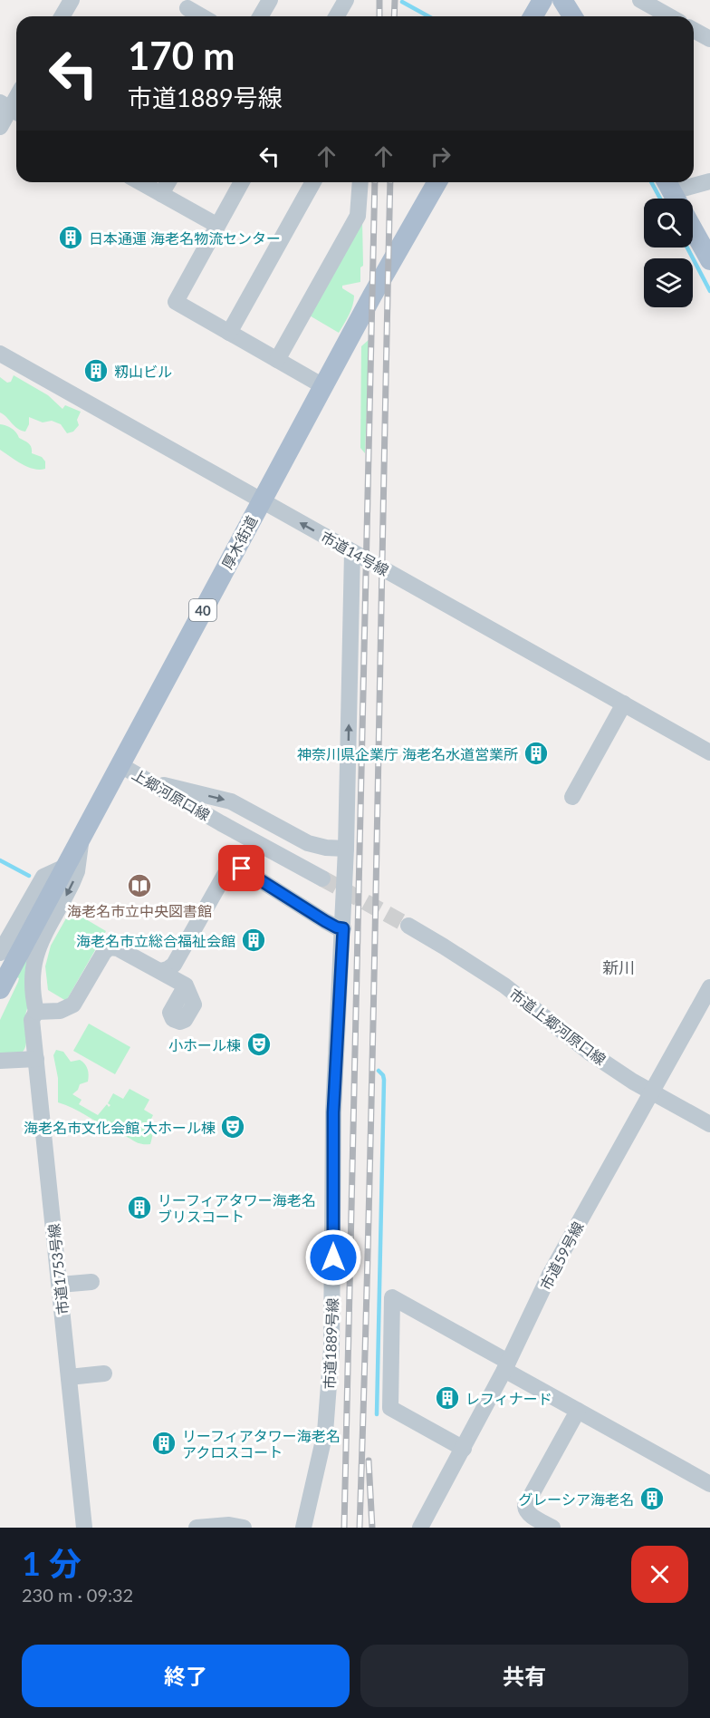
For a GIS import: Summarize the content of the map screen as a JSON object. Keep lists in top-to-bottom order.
{
  "streets": {
    "main road": ["厚木街道", "40"],
    "street": [
      "市道14号線",
      "上郷河原口線",
      "市道上郷河原口線",
      "市道59号線",
      "市道1753号線",
      "市道1889号線"
    ]
  },
  "crossings": [
    ["厚木街道", "市道14号線"],
    ["厚木街道", "上郷河原口線"],
    ["厚木街道", "市道1753号線"],
    ["市道14号線", "市道1889号線"],
    ["市道上郷河原口線", "市道59号線"]
  ],
  "districts": ["新川"],
  "places": {
    "building": [
      "日本通運 海老名物流センター",
      "籾山ビル",
      "神奈川県企業庁 海老名水道営業所",
      "海老名市立総合福祉会館",
      "リーフィアタワー海老名 ブリスコート",
      "レフィナード",
      "リーフィアタワー海老名 アクロスコート",
      "グレーシア海老名"
    ],
    "library": ["海老名市立中央図書館"],
    "theatre": ["小ホール棟", "海老名市文化会館 大ホール棟"]
  },
  "page": {
    "turn": ["170 m", "市道1889号線"],
    "heading": ["1 分", "230 m · 09:32"],
    "buttons": ["終了", "共有"]
  }
}
